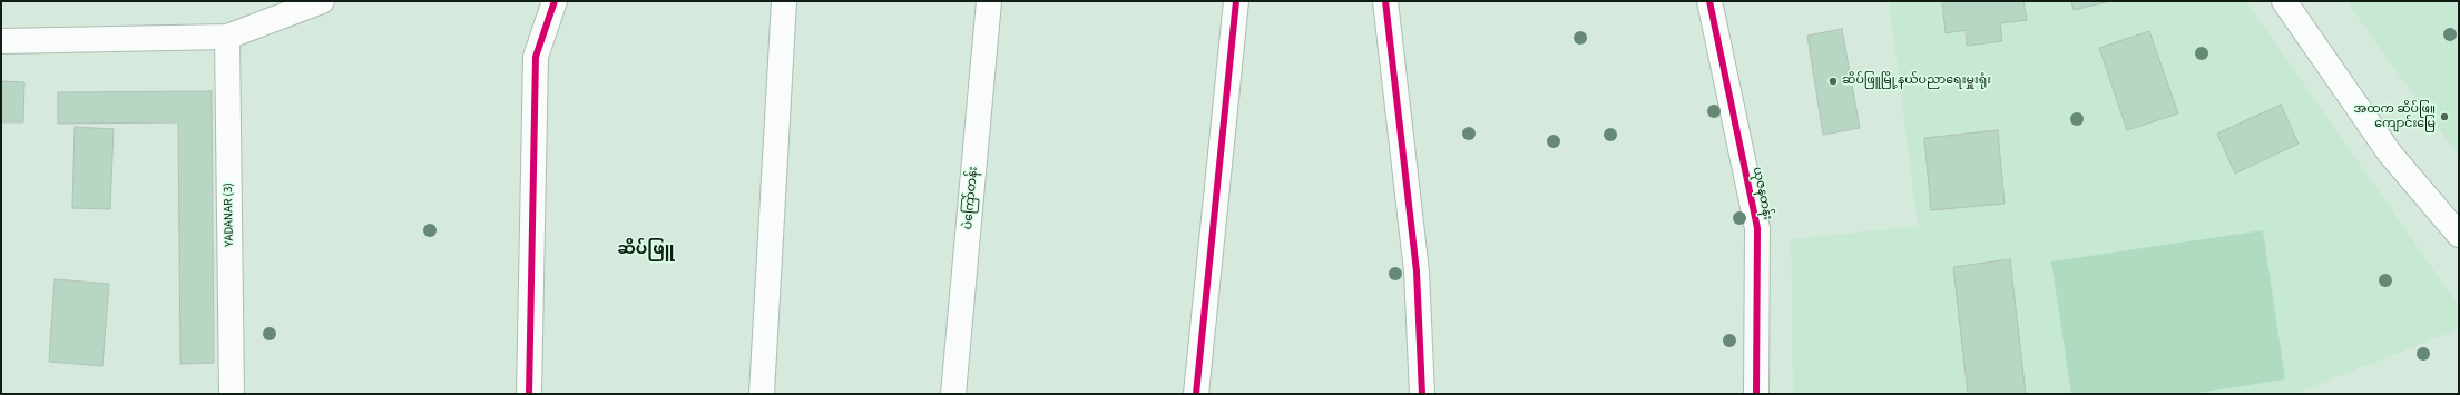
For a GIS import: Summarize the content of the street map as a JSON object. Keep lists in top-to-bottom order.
{
  "streets": {
    "street": ["ယုဇနတန်း", "ပဲကြော်တန်း", "YADANAR (3)"]
  },
  "districts": ["ဆိပ်ဖြူ"],
  "places": ["ဆိပ်ဖြူမြို့နယ်ပညာရေးမှူးရုံး", "အထက ဆိပ်ဖြူ ကျောင်းမြေ"]
}
